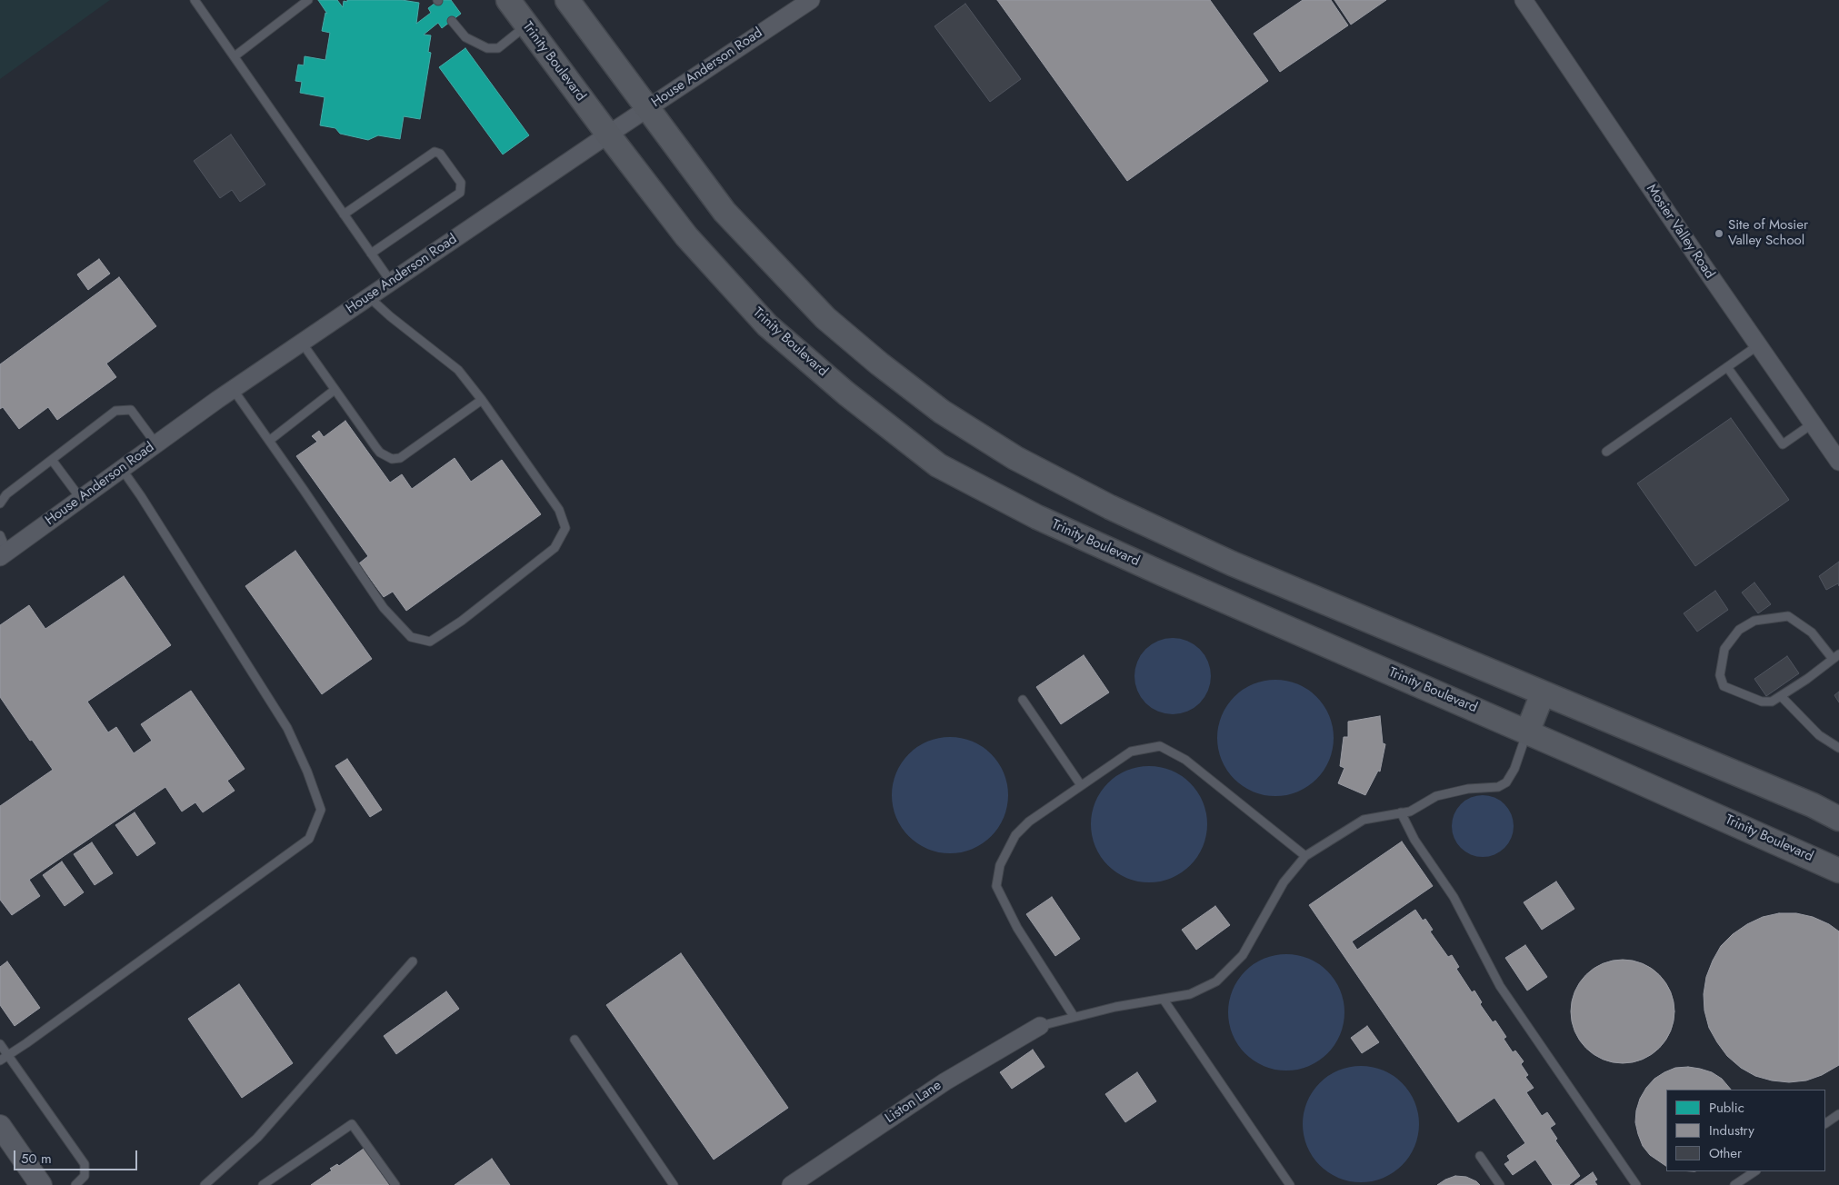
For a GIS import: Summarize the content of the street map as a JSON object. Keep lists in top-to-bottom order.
{
  "streets": {
    "main road": ["Trinity Boulevard"],
    "street": ["House Anderson Road", "Mosier Valley Road", "Liston Lane"]
  },
  "crossings": [
    ["Trinity Boulevard", "House Anderson Road"]
  ],
  "places": ["Site of Mosier Valley School"],
  "legend": ["Public", "Industry", "Other"],
  "scale_bar": "50 m"
}
